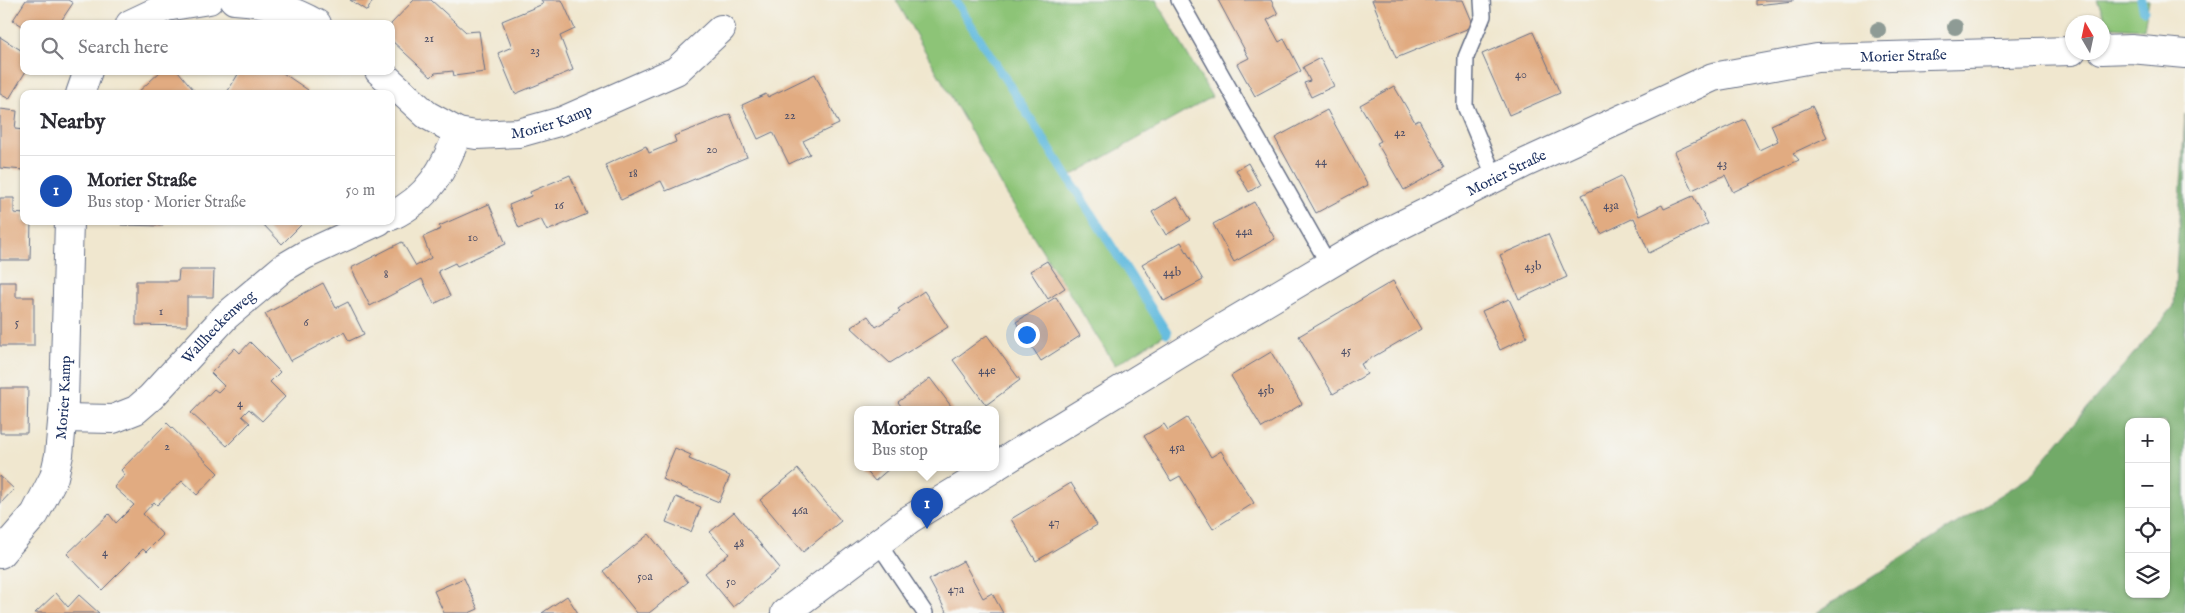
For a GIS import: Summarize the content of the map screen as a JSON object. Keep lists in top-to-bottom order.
{
  "streets": {
    "main road": ["Morier Straße", "Morier Kamp", "Wallheckenweg"]
  },
  "crossings": [
    ["Morier Kamp", "Wallheckenweg"]
  ],
  "house_numbers": [
    "21",
    "23",
    "40",
    "22",
    "42",
    "20",
    "44",
    "43",
    "18",
    "16",
    "43a",
    "44a",
    "10",
    "43b",
    "44b",
    "8",
    "1",
    "5",
    "6",
    "45",
    "44e",
    "45b",
    "4",
    "2",
    "45a",
    "46a",
    "47",
    "48",
    "4",
    "50a",
    "50",
    "47a"
  ],
  "north": "top",
  "page": {
    "search": "Search here",
    "heading": "Nearby",
    "list": [
      {
        "mark": "1",
        "name": "Morier Straße",
        "note": "Bus stop · Morier Straße",
        "value": "50 m"
      }
    ],
    "popup": ["Morier Straße", "Bus stop"],
    "map_buttons": ["+", "−"],
    "pins": "1"
  }
}
